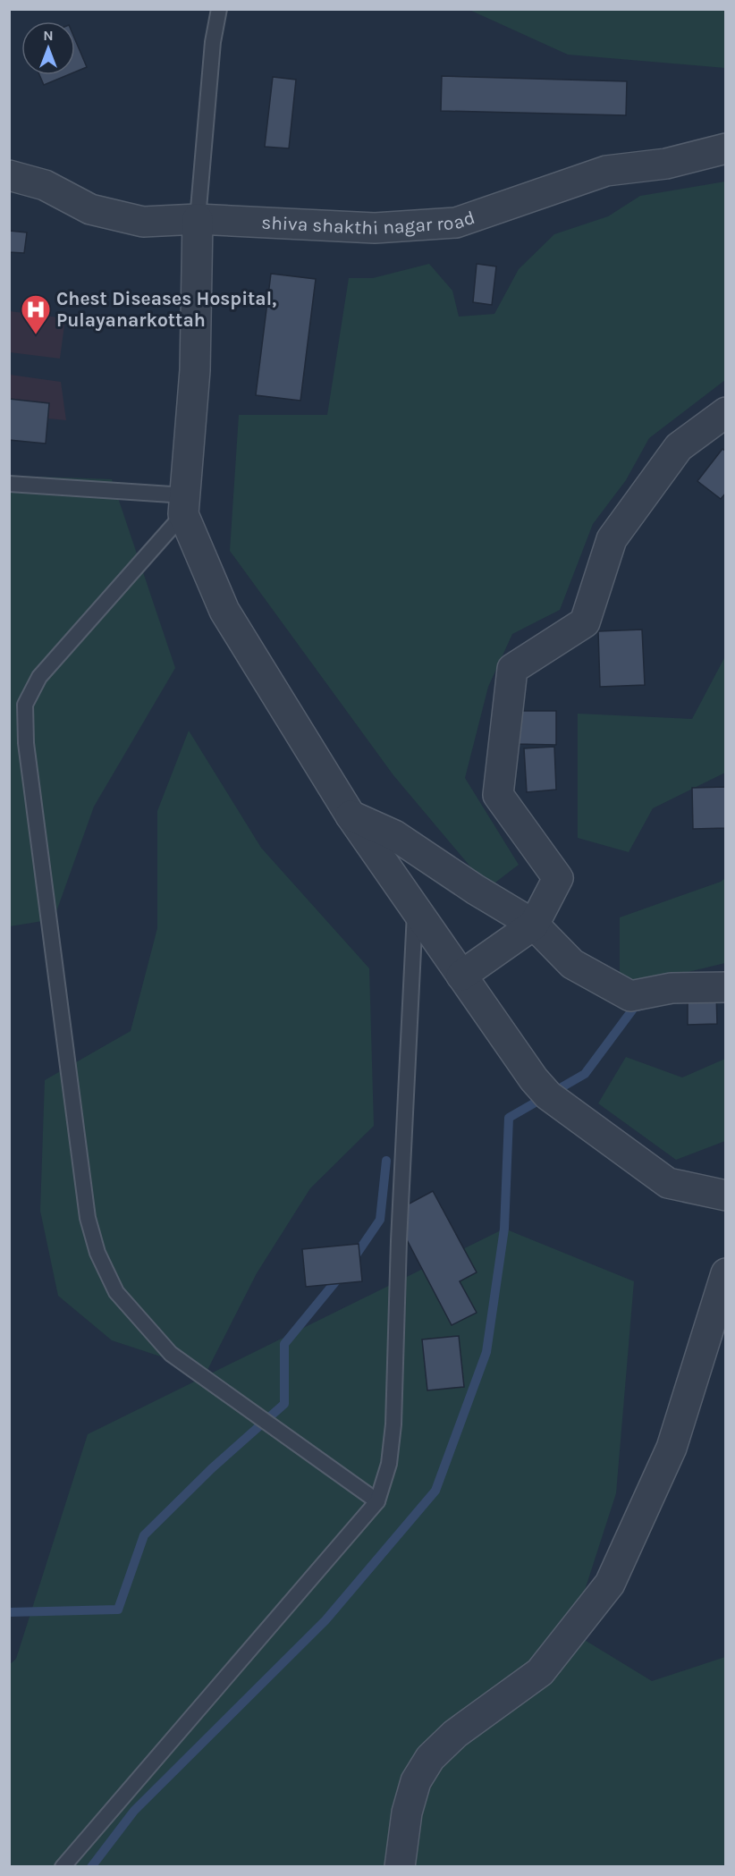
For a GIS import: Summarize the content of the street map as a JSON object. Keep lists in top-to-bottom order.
{
  "streets": {
    "street": ["shiva shakthi nagar road"]
  },
  "places": {
    "hospital": ["Chest Diseases Hospital, Pulayanarkottah"]
  },
  "north": "top"
}
